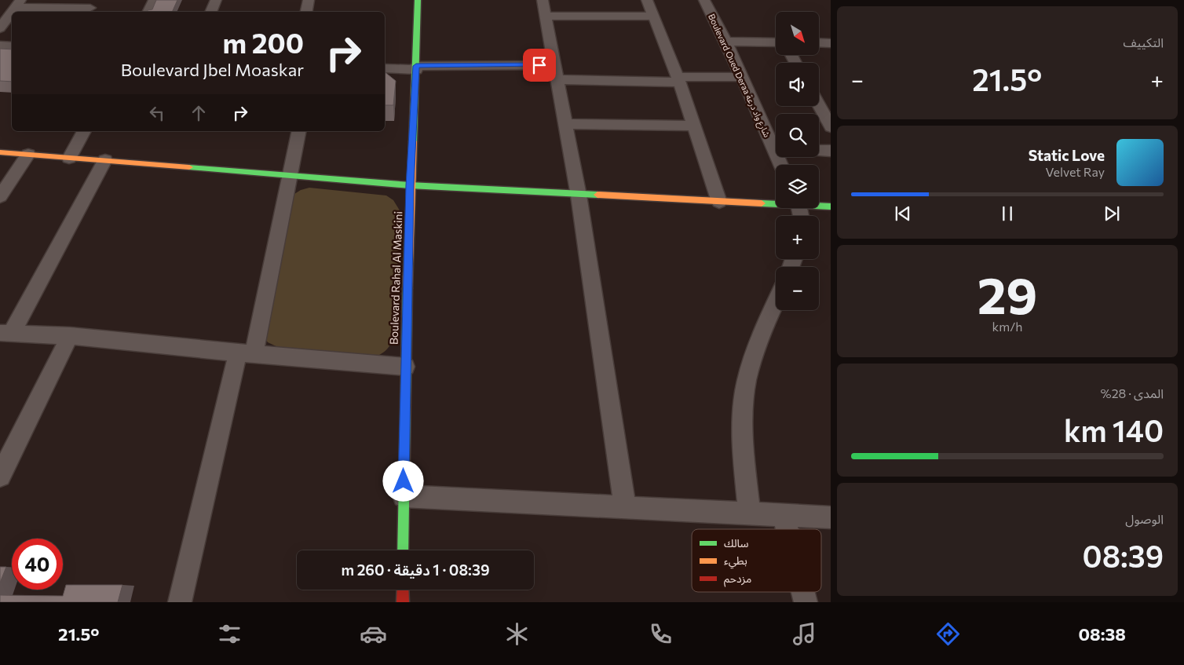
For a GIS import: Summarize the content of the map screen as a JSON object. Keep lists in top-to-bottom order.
{
  "streets": {
    "street": ["Boulevard Oued Deraa شارع واد درعة", "Boulevard Rahal Al Maskini"]
  },
  "legend": ["سالك", "بطيء", "مزدحم"],
  "north": "bottom right",
  "page": {
    "tile": [
      "التكييف",
      ["29", "km/h"],
      ["المدى · 28%", "140 km"],
      ["الوصول", "08:39"]
    ],
    "map_buttons": ["+", "−"],
    "turn": ["200 m", "Boulevard Jbel Moaskar"],
    "heat": ["−", "21.5°", "+"],
    "song": ["Static Love", "Velvet Ray"],
    "limit": "40",
    "trip": "08:39 · 1 دقيقة · 260 m",
    "tabs": ["08:38", "21.5°"]
  }
}
